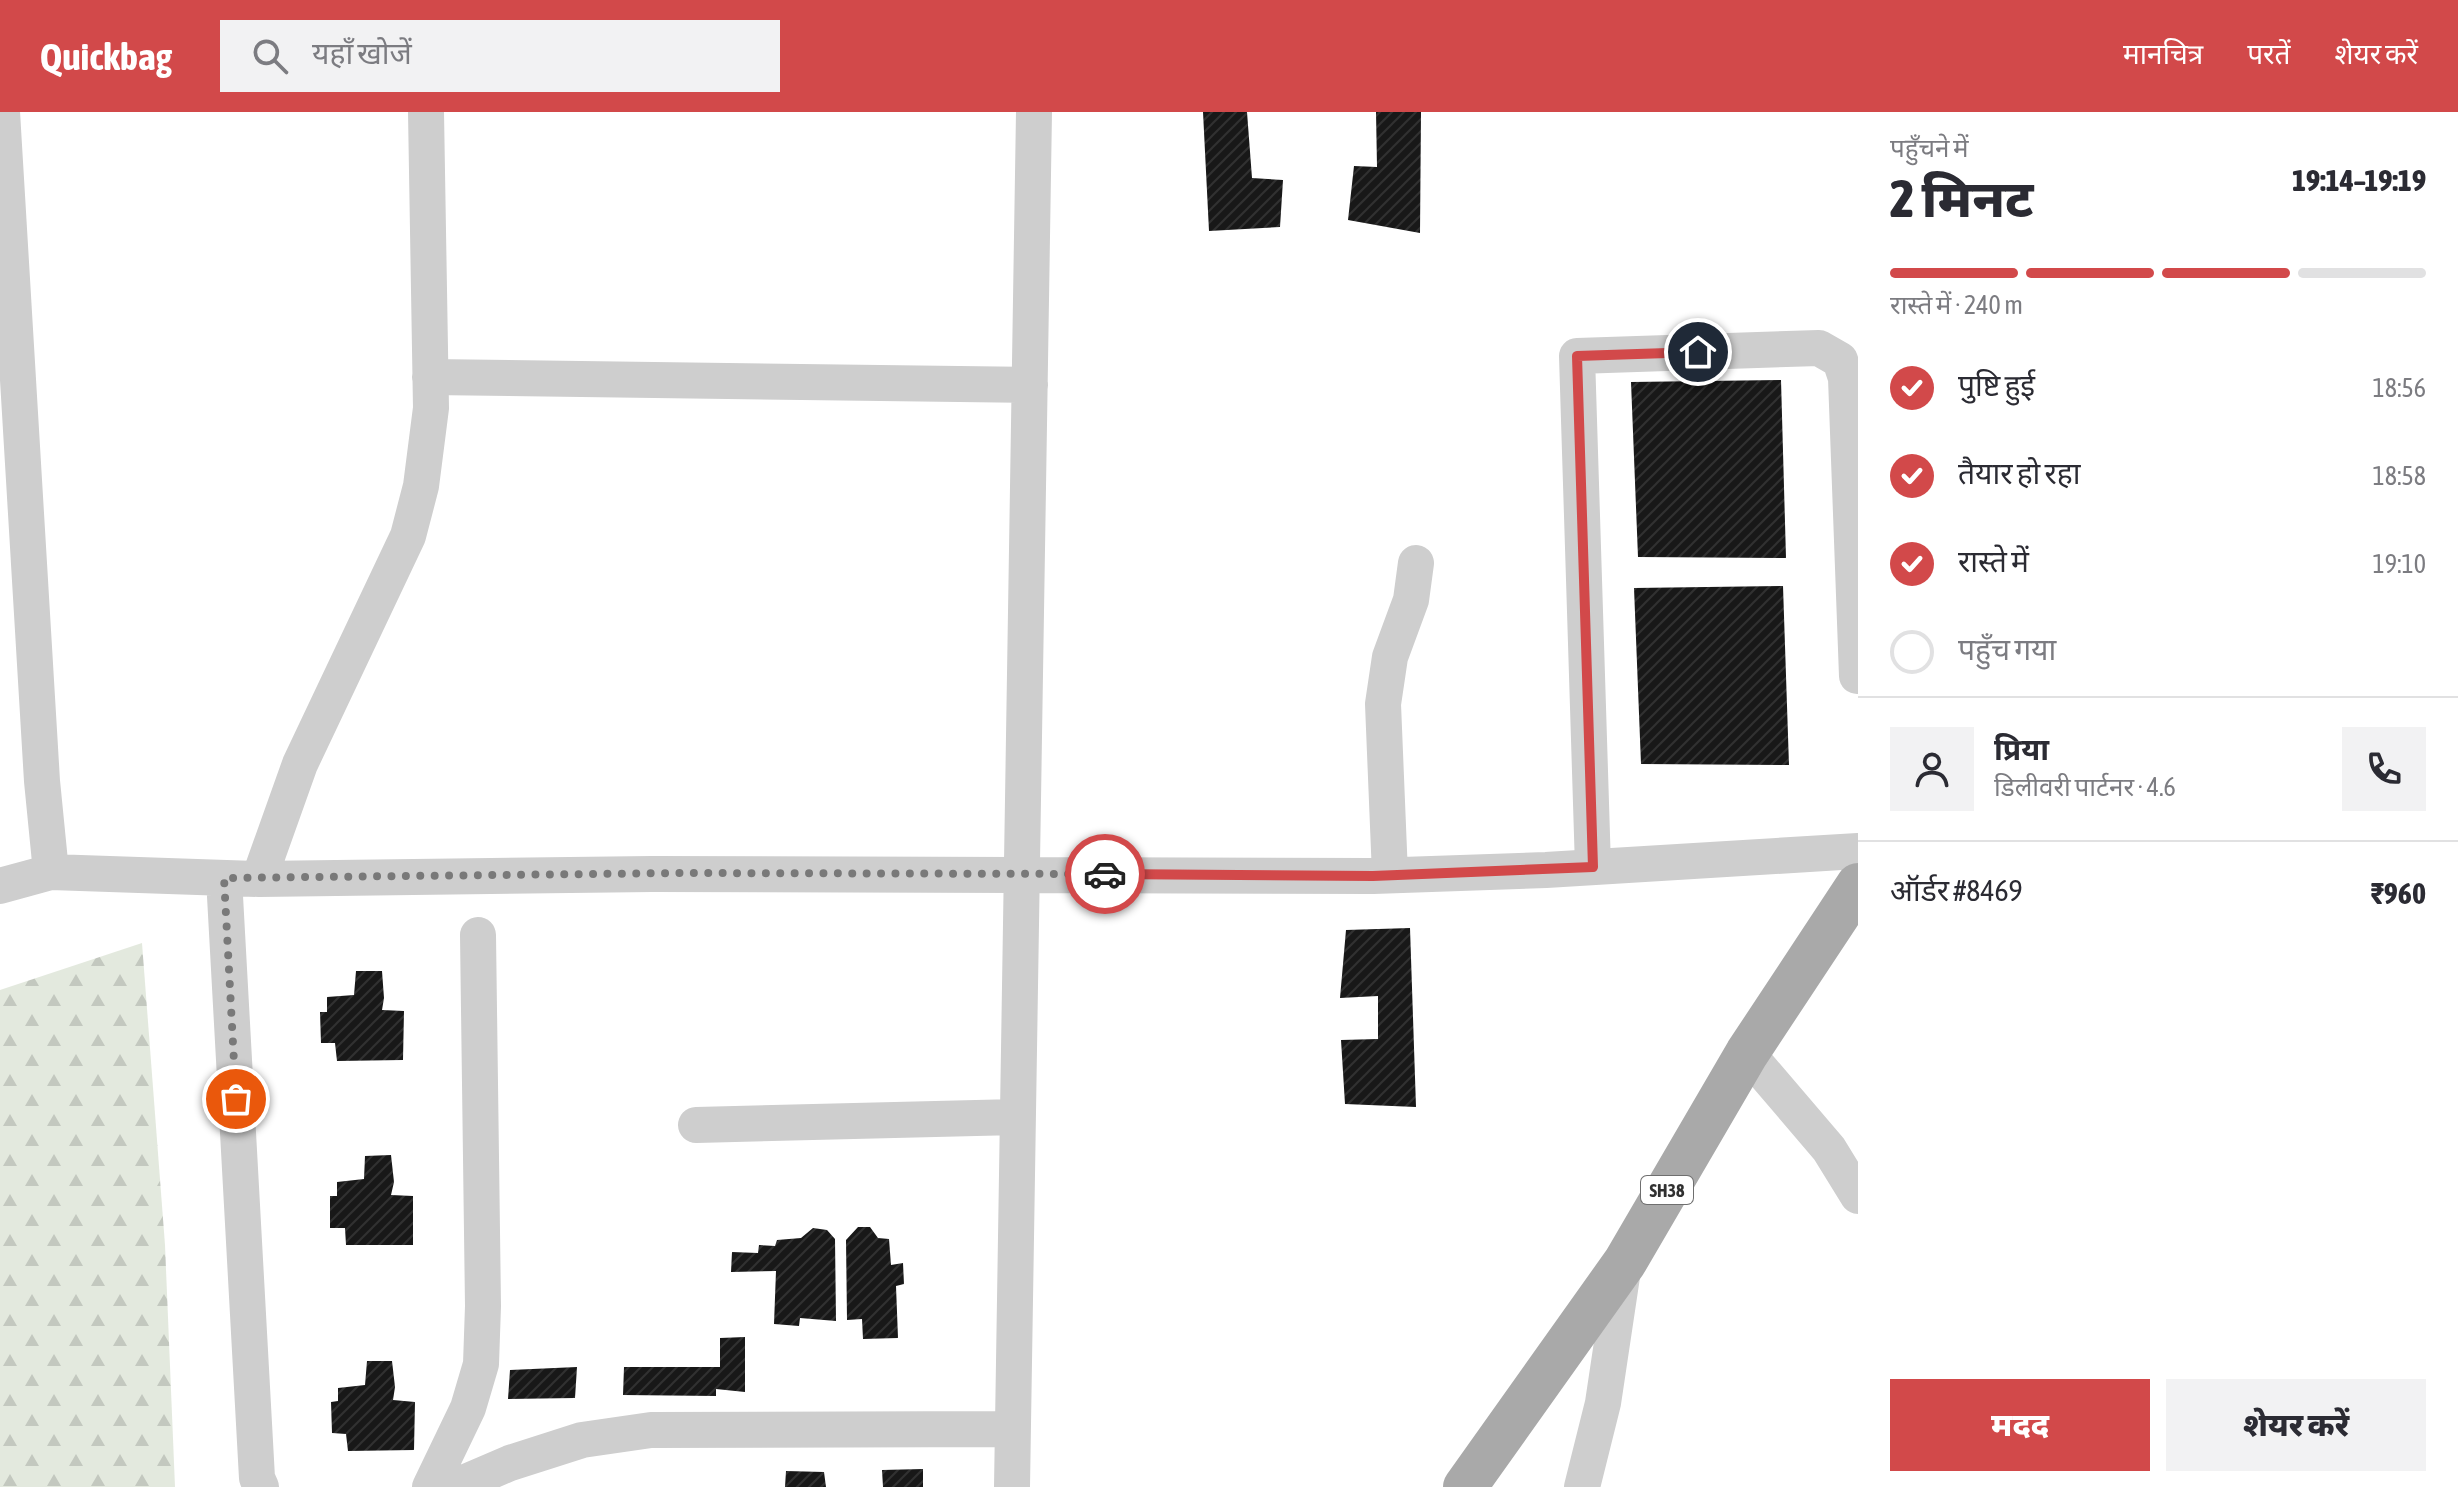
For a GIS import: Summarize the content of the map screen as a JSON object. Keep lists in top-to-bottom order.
{
  "streets": {
    "main road": ["SH38"]
  },
  "page": {
    "header": "Quickbag",
    "search": "यहाँ खोजें",
    "nav": ["मानचित्र", "परतें", "शेयर करें"],
    "heading": ["2 मिनट", "पहुँचने में", "19:14–19:19"],
    "panel": [
      "प्रिया",
      "डिलीवरी पार्टनर · 4.6",
      "ऑर्डर #8469",
      "₹960"
    ],
    "bar": "रास्ते में · 240 m",
    "list": [
      ["पुष्टि हुई", "18:56"],
      ["तैयार हो रहा", "18:58"],
      ["रास्ते में", "19:10"],
      "पहुँच गया"
    ],
    "buttons": ["मदद", "शेयर करें"]
  }
}
